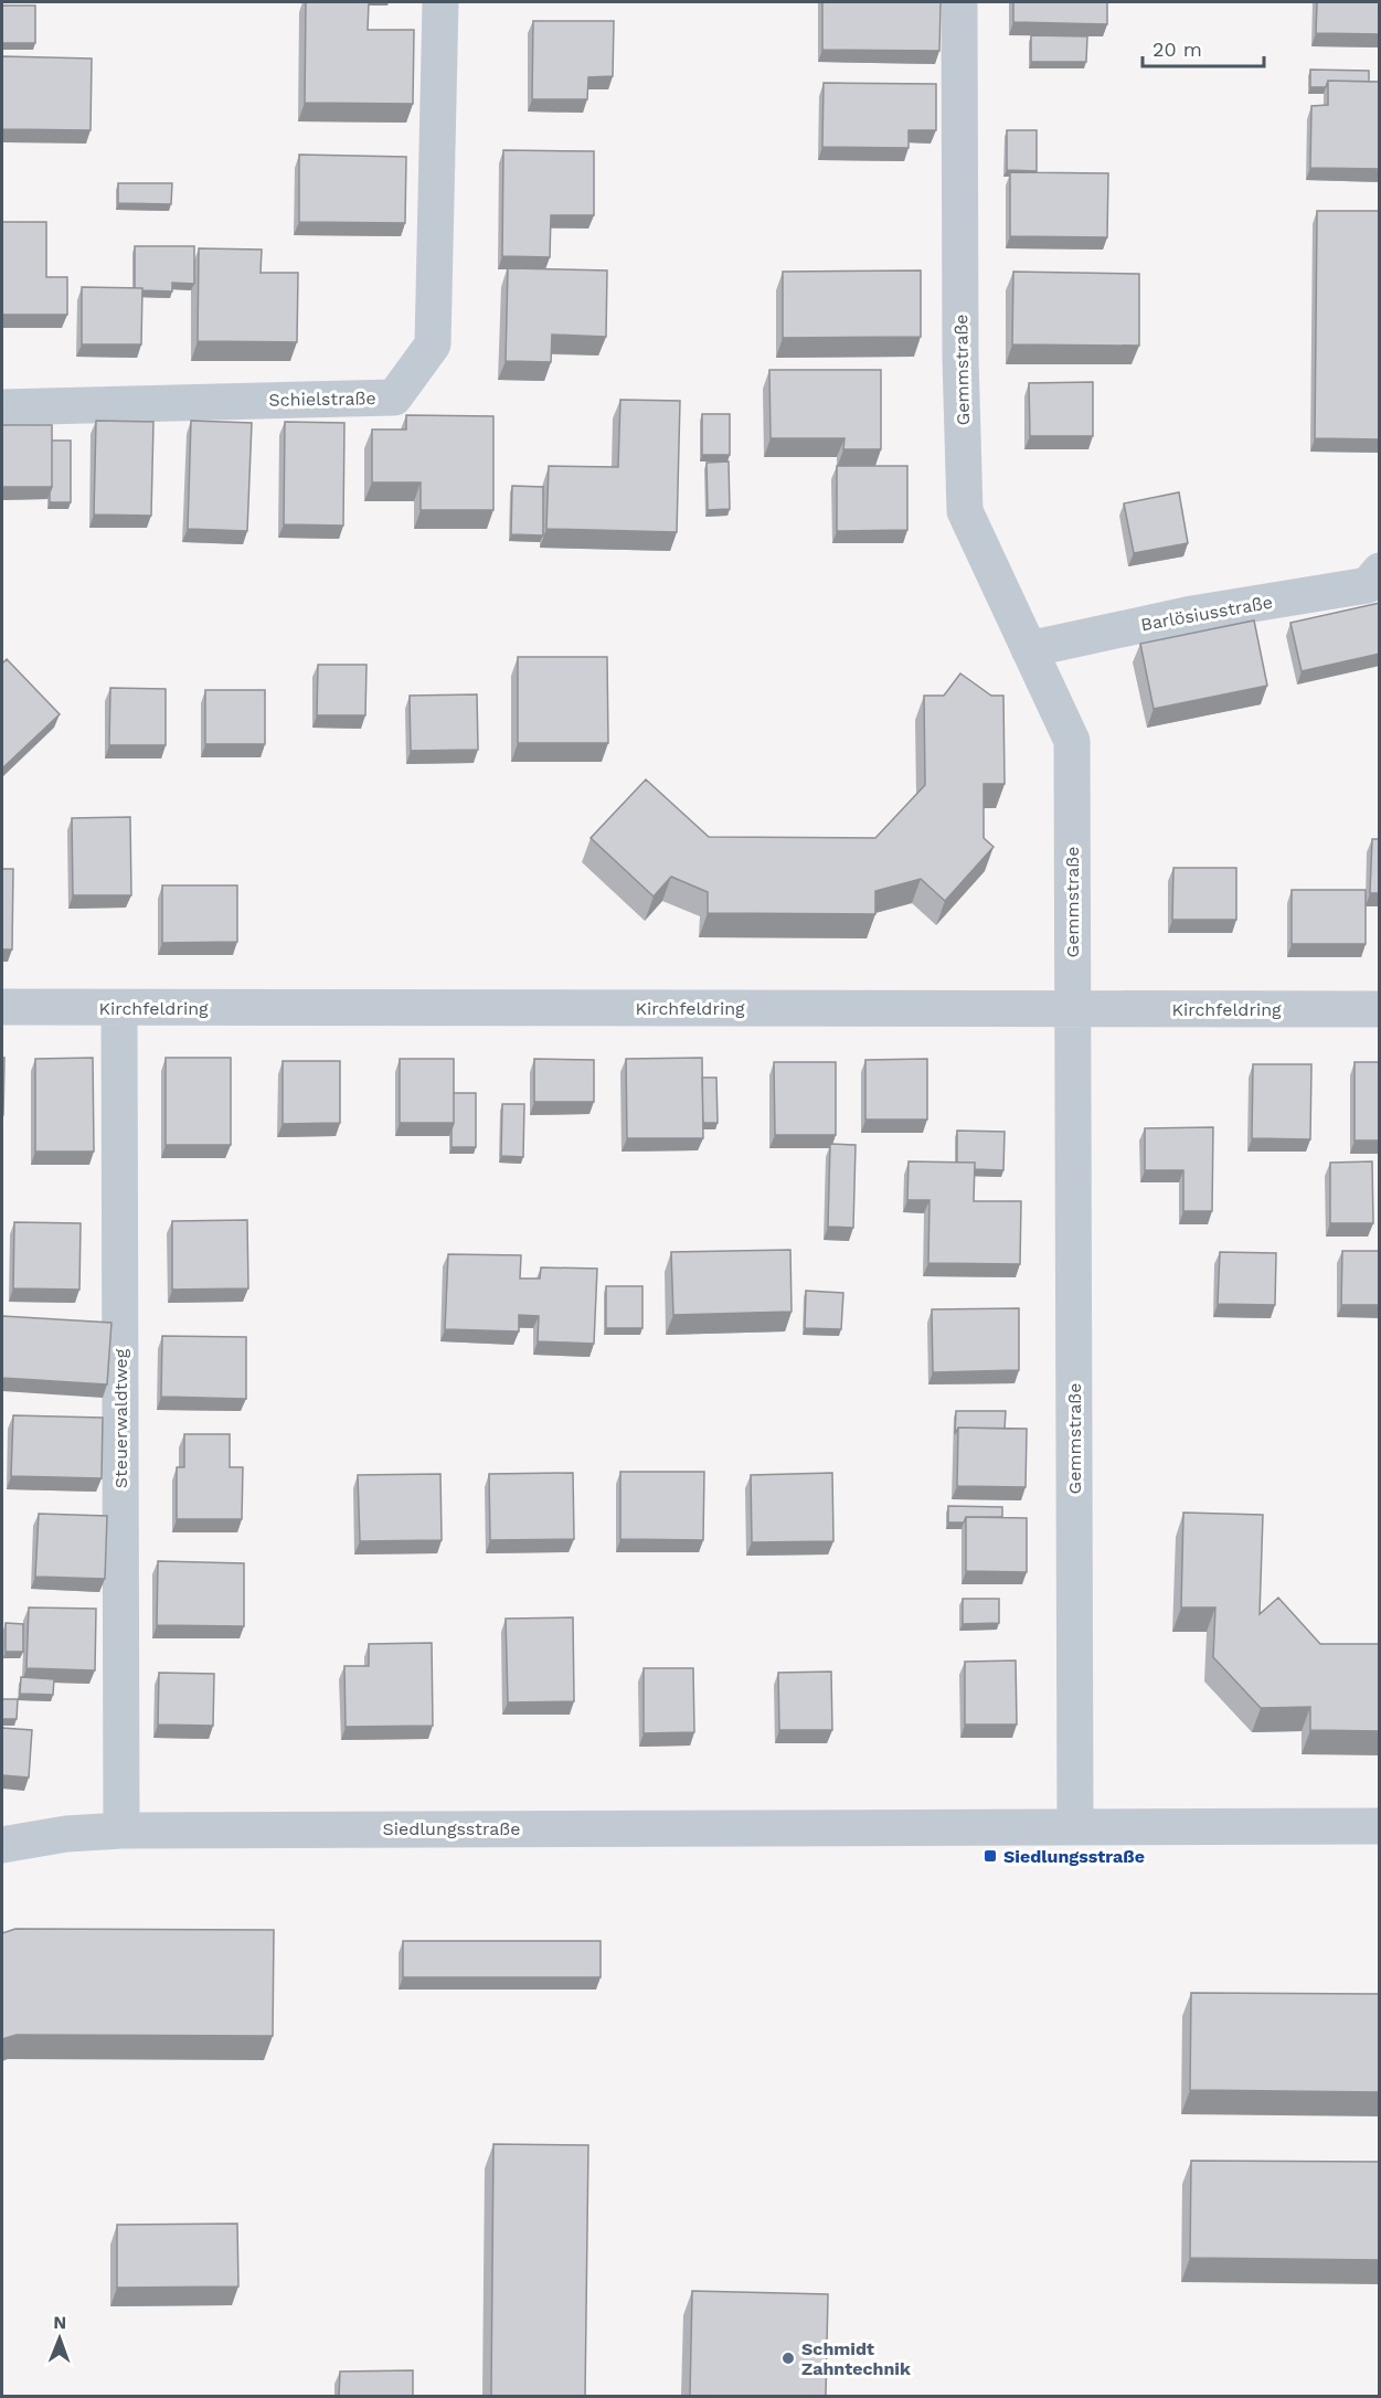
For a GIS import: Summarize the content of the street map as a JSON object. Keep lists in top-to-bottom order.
{
  "streets": {
    "street": [
      "Gemmstraße",
      "Schielstraße",
      "Barlösiusstraße",
      "Kirchfeldring",
      "Steuerwaldtweg",
      "Siedlungsstraße"
    ]
  },
  "crossings": [
    ["Gemmstraße", "Barlösiusstraße"],
    ["Gemmstraße", "Kirchfeldring"],
    ["Gemmstraße", "Siedlungsstraße"],
    ["Kirchfeldring", "Steuerwaldtweg"],
    ["Steuerwaldtweg", "Siedlungsstraße"]
  ],
  "places": {
    "transit": ["Siedlungsstraße"],
    "other": ["Schmidt Zahntechnik"]
  },
  "scale_bar": "20 m",
  "north": "top"
}
